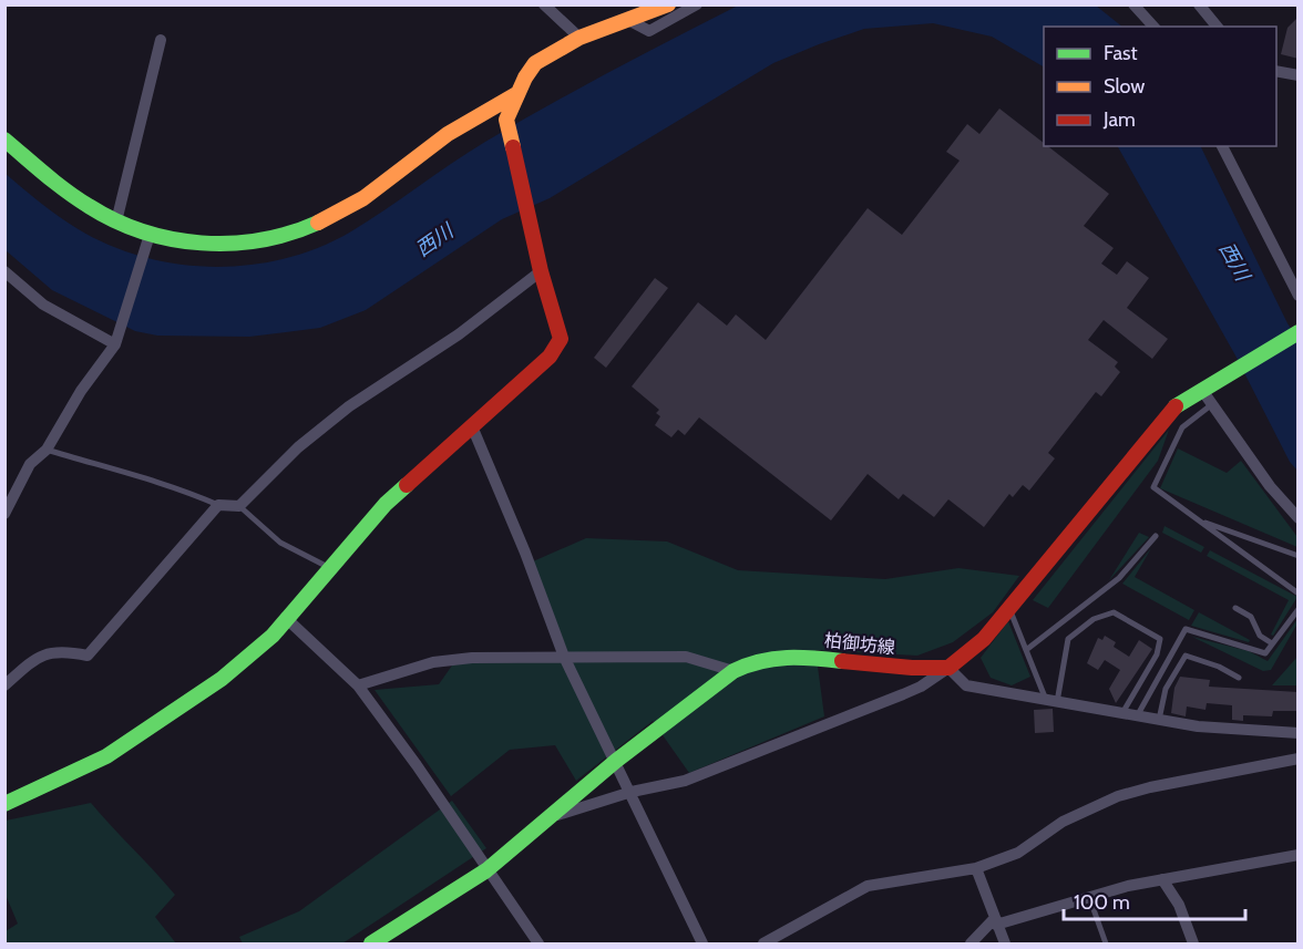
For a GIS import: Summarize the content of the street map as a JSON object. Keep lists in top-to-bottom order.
{
  "streets": {
    "street": ["柏御坊線"]
  },
  "water": ["西川"],
  "legend": ["Fast", "Slow", "Jam"],
  "scale_bar": "100 m"
}
